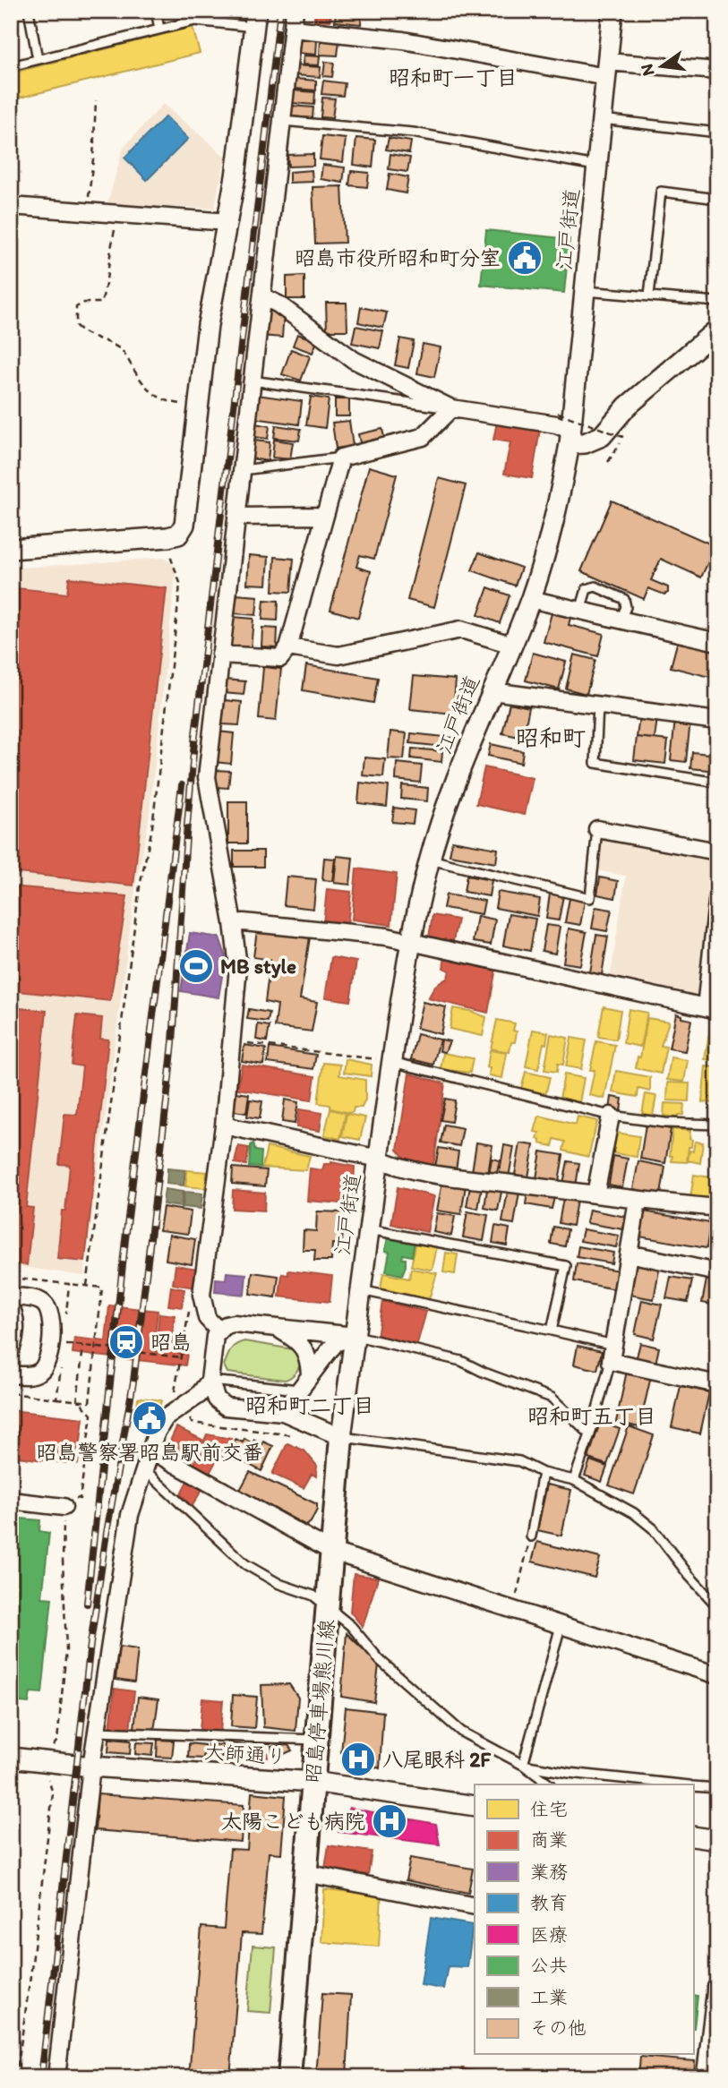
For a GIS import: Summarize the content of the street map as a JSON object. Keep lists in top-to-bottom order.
{
  "streets": {
    "main road": ["昭島停車場熊川線"],
    "street": ["江戸街道", "大師通り"]
  },
  "crossings": [
    ["江戸街道", "昭島停車場熊川線"],
    ["昭島停車場熊川線", "大師通り"]
  ],
  "districts": [
    "昭和町一丁目",
    "昭和町",
    "昭和町二丁目",
    "昭和町五丁目"
  ],
  "places": {
    "public building": ["昭島市役所昭和町分室", "昭島警察署昭島駅前交番"],
    "sports": ["MB style"],
    "station": ["昭島"],
    "hospital": ["八尾眼科 2F", "太陽こども病院"]
  },
  "legend": [
    "住宅",
    "商業",
    "業務",
    "教育",
    "医療",
    "公共",
    "工業",
    "その他"
  ],
  "north": "left"
}
